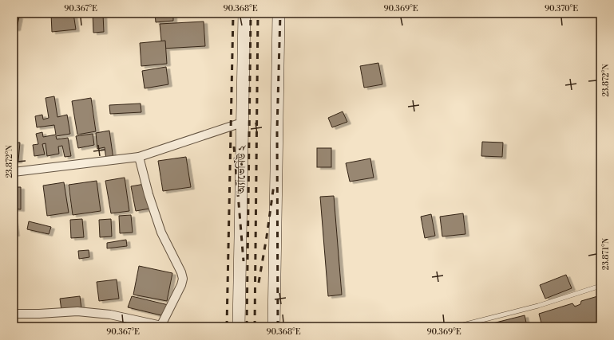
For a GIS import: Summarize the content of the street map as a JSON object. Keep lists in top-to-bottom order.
{
  "streets": {
    "main road": ["অ্যাভেনিউ ২"]
  },
  "coordinates": [
    "90.367°E",
    "90.368°E",
    "90.369°E",
    "90.370°E",
    "23.872°N",
    "23.871°N"
  ]
}
